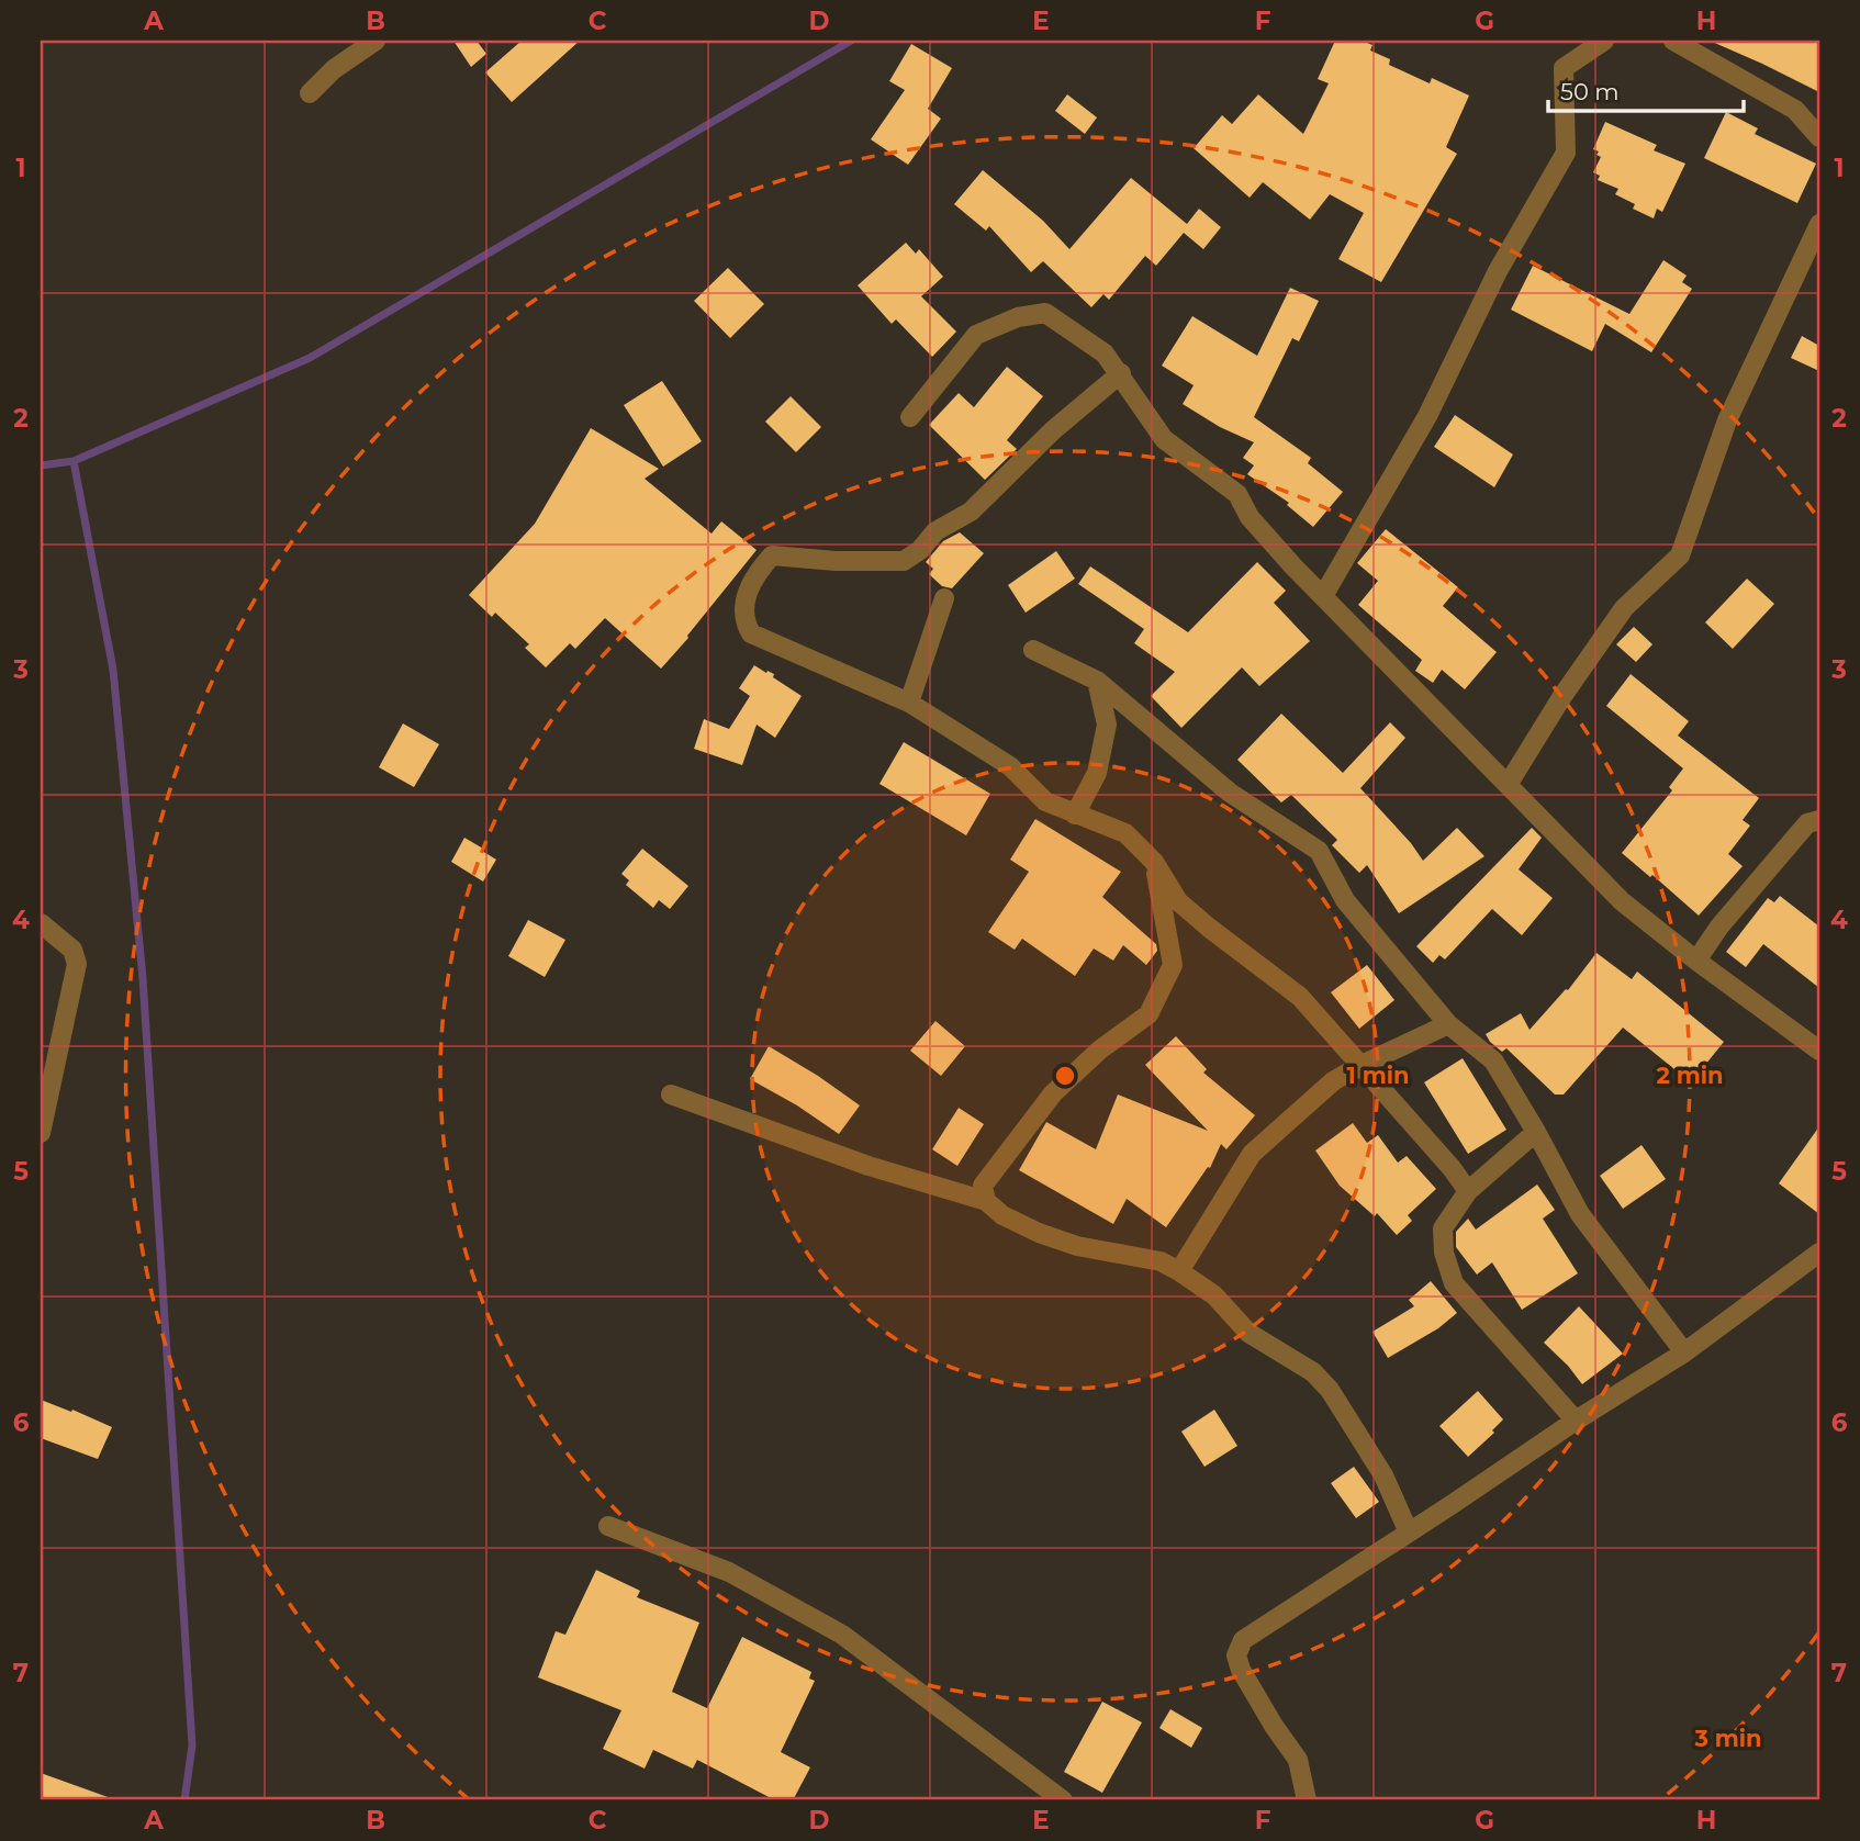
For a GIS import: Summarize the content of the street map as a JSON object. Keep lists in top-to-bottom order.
{
  "scale_bar": "50 m",
  "grid": {
    "columns": [
      "A",
      "B",
      "C",
      "D",
      "E",
      "F",
      "G",
      "H"
    ],
    "rows": [
      "1",
      "2",
      "3",
      "4",
      "5",
      "6",
      "7"
    ]
  },
  "rings": ["1 min", "2 min", "3 min"]
}
